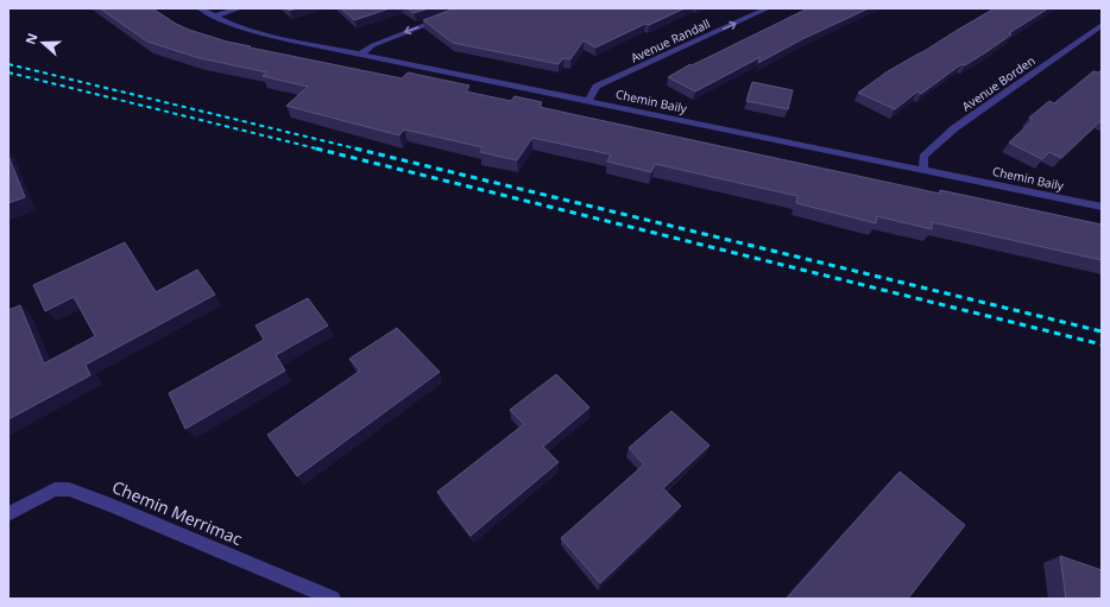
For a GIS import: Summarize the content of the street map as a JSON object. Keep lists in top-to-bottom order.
{
  "streets": {
    "street": [
      "Avenue Randall",
      "Avenue Borden",
      "Chemin Baily",
      "Chemin Merrimac"
    ]
  },
  "crossings": [
    ["Avenue Randall", "Chemin Baily"],
    ["Avenue Borden", "Chemin Baily"]
  ],
  "one_way": ["Avenue Randall"],
  "north": "left"
}
